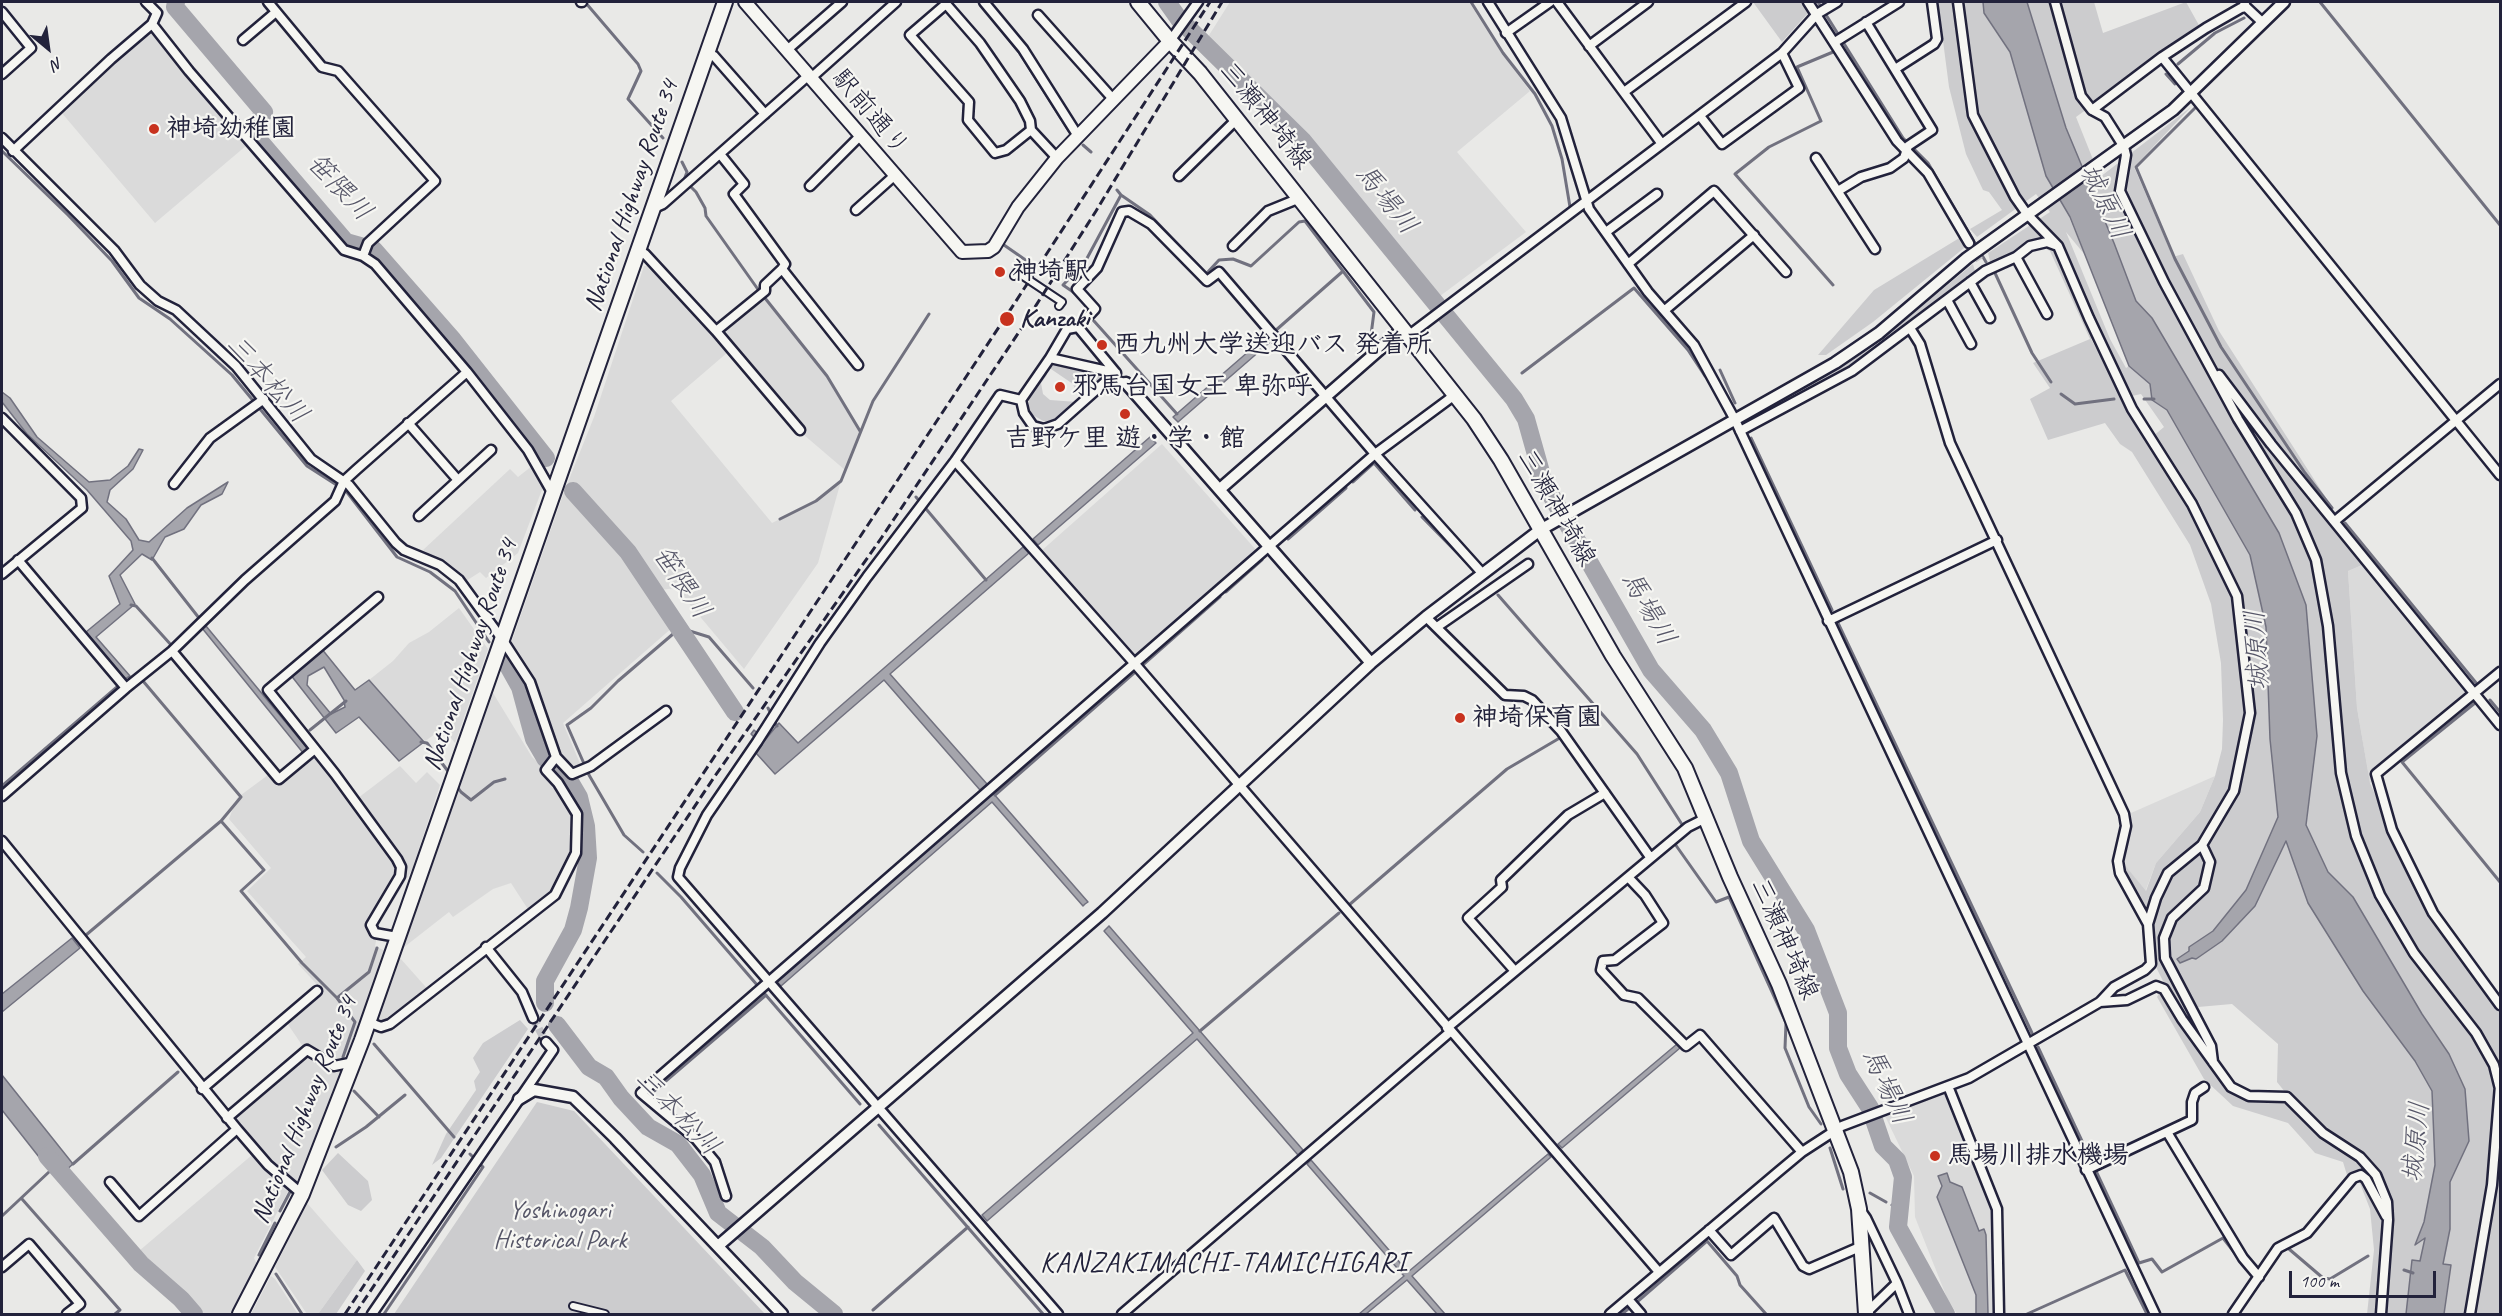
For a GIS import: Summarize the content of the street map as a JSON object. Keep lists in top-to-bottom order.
{
  "streets": {
    "main road": ["駅前通り", "三瀬神埼線", "National Highway Route 34"]
  },
  "districts": ["KANZAKIMACHI-TAMICHIGARI"],
  "water": [
    "笹隈川",
    "馬場川",
    "城原川",
    "三本松川"
  ],
  "parks": ["Yoshinogari Historical Park"],
  "places": [
    "神埼幼稚園",
    "神埼駅",
    "Kanzaki",
    "西九州大学送迎バス 発着所",
    "邪馬台国女王 卑弥呼",
    "吉野ケ里 遊・学・館",
    "神埼保育園",
    "馬場川排水機場"
  ],
  "scale_bar": "100 m",
  "north": "bottom right"
}
